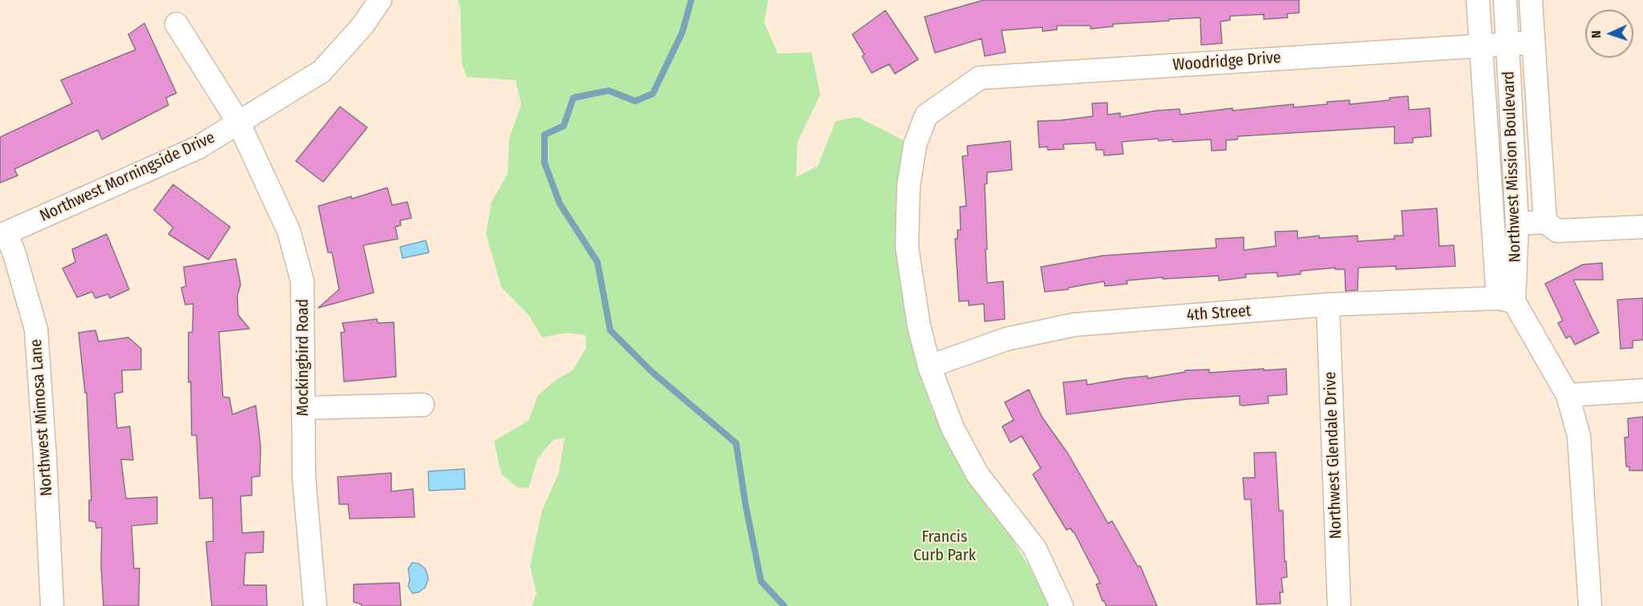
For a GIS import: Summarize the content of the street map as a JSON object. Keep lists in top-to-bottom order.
{
  "streets": {
    "street": [
      "Woodridge Drive",
      "Northwest Mission Boulevard",
      "Northwest Morningside Drive",
      "4th Street",
      "Mockingbird Road",
      "Northwest Mimosa Lane",
      "Northwest Glendale Drive"
    ]
  },
  "crossings": [
    ["Woodridge Drive", "Northwest Mission Boulevard"],
    ["Woodridge Drive", "4th Street"],
    ["Northwest Mission Boulevard", "4th Street"],
    ["Northwest Morningside Drive", "Mockingbird Road"],
    ["Northwest Morningside Drive", "Northwest Mimosa Lane"],
    ["4th Street", "Northwest Glendale Drive"]
  ],
  "parks": ["Francis Curb Park"],
  "north": "left"
}
